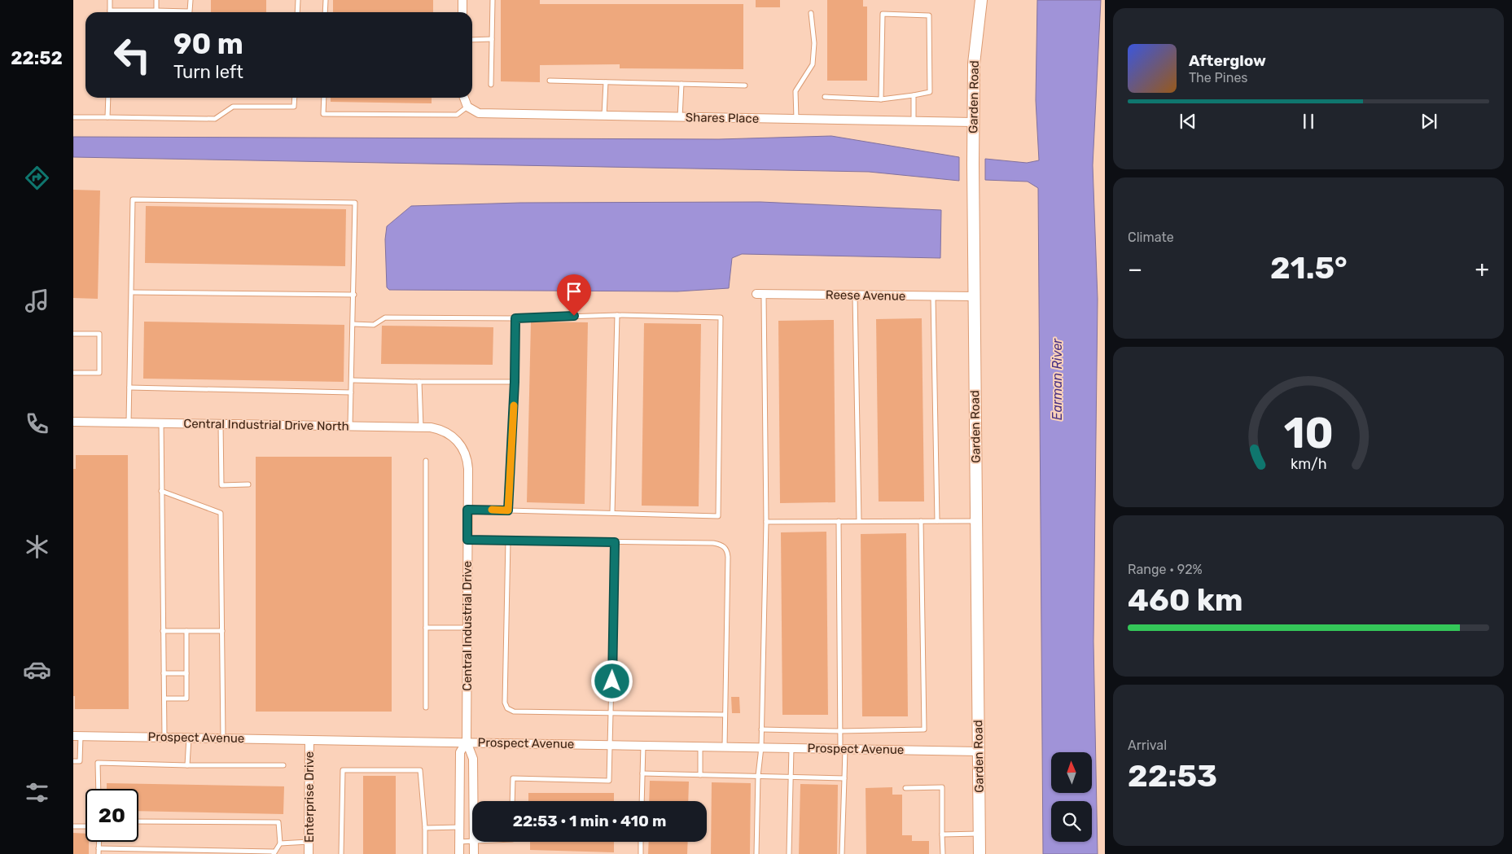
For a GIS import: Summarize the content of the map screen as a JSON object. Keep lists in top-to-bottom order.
{
  "streets": {
    "street": [
      "Garden Road",
      "Shares Place",
      "Reese Avenue",
      "Central Industrial Drive North",
      "Central Industrial Drive",
      "Prospect Avenue",
      "Enterprise Drive"
    ]
  },
  "crossings": [
    ["Garden Road", "Shares Place"],
    ["Garden Road", "Reese Avenue"],
    ["Garden Road", "Prospect Avenue"],
    ["Central Industrial Drive North", "Central Industrial Drive"],
    ["Central Industrial Drive", "Prospect Avenue"],
    ["Prospect Avenue", "Enterprise Drive"]
  ],
  "water": ["Earman River"],
  "north": "top",
  "page": {
    "tabs": "22:52",
    "turn": ["90 m", "Turn left"],
    "song": ["Afterglow", "The Pines"],
    "tile": [
      "Climate",
      ["Range · 92%", "460 km"],
      ["Arrival", "22:53"]
    ],
    "heat": ["−", "21.5°", "+"],
    "limit": "20",
    "trip": "22:53 · 1 min · 410 m",
    "gauge": ["10", "km/h"]
  }
}
